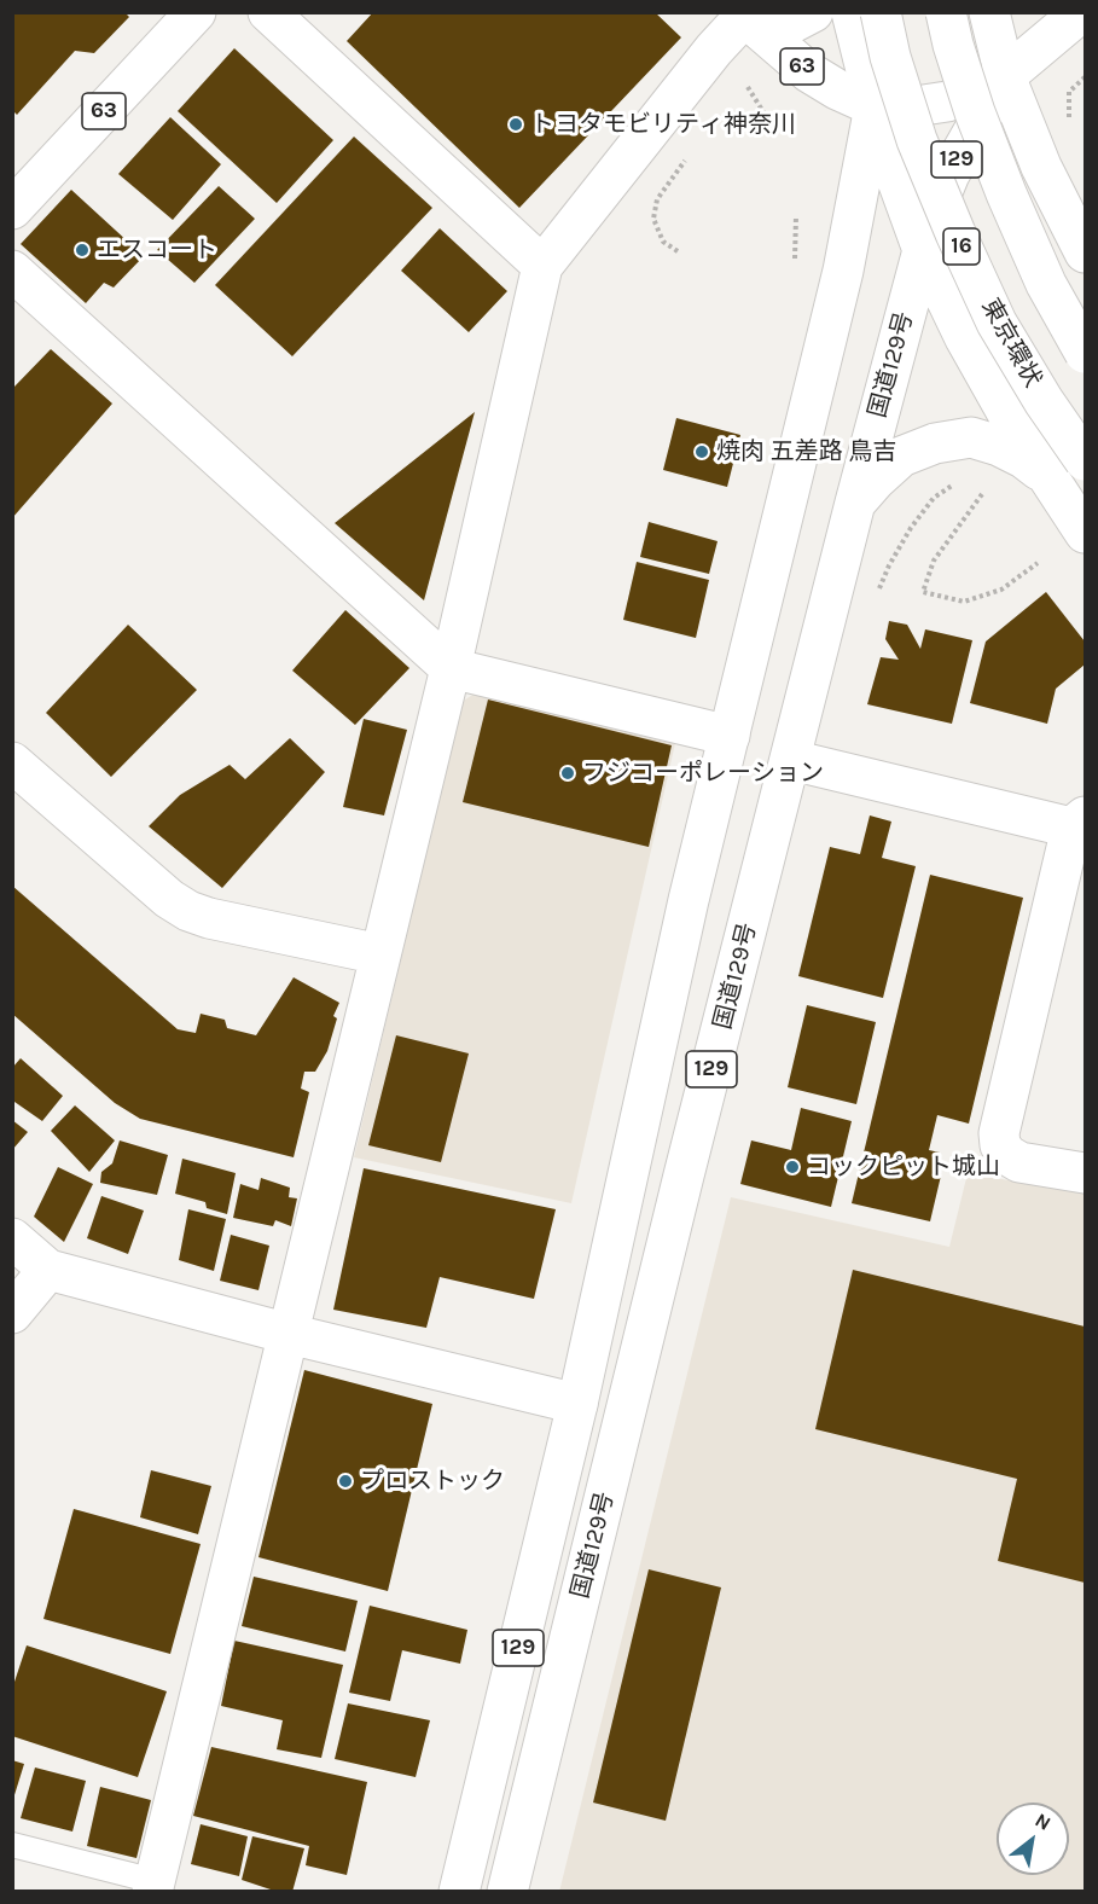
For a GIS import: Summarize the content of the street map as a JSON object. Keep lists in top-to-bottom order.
{
  "streets": {
    "main road": [
      "63",
      "129",
      "16",
      "東京環状",
      "国道129号"
    ]
  },
  "crossings": [
    ["63", "国道129号"]
  ],
  "places": [
    "トヨタモビリティ神奈川",
    "エスコート",
    "焼肉 五差路 鳥吉",
    "フジコーポレーション",
    "コックピット城山",
    "プロストック"
  ],
  "north": "top right"
}
